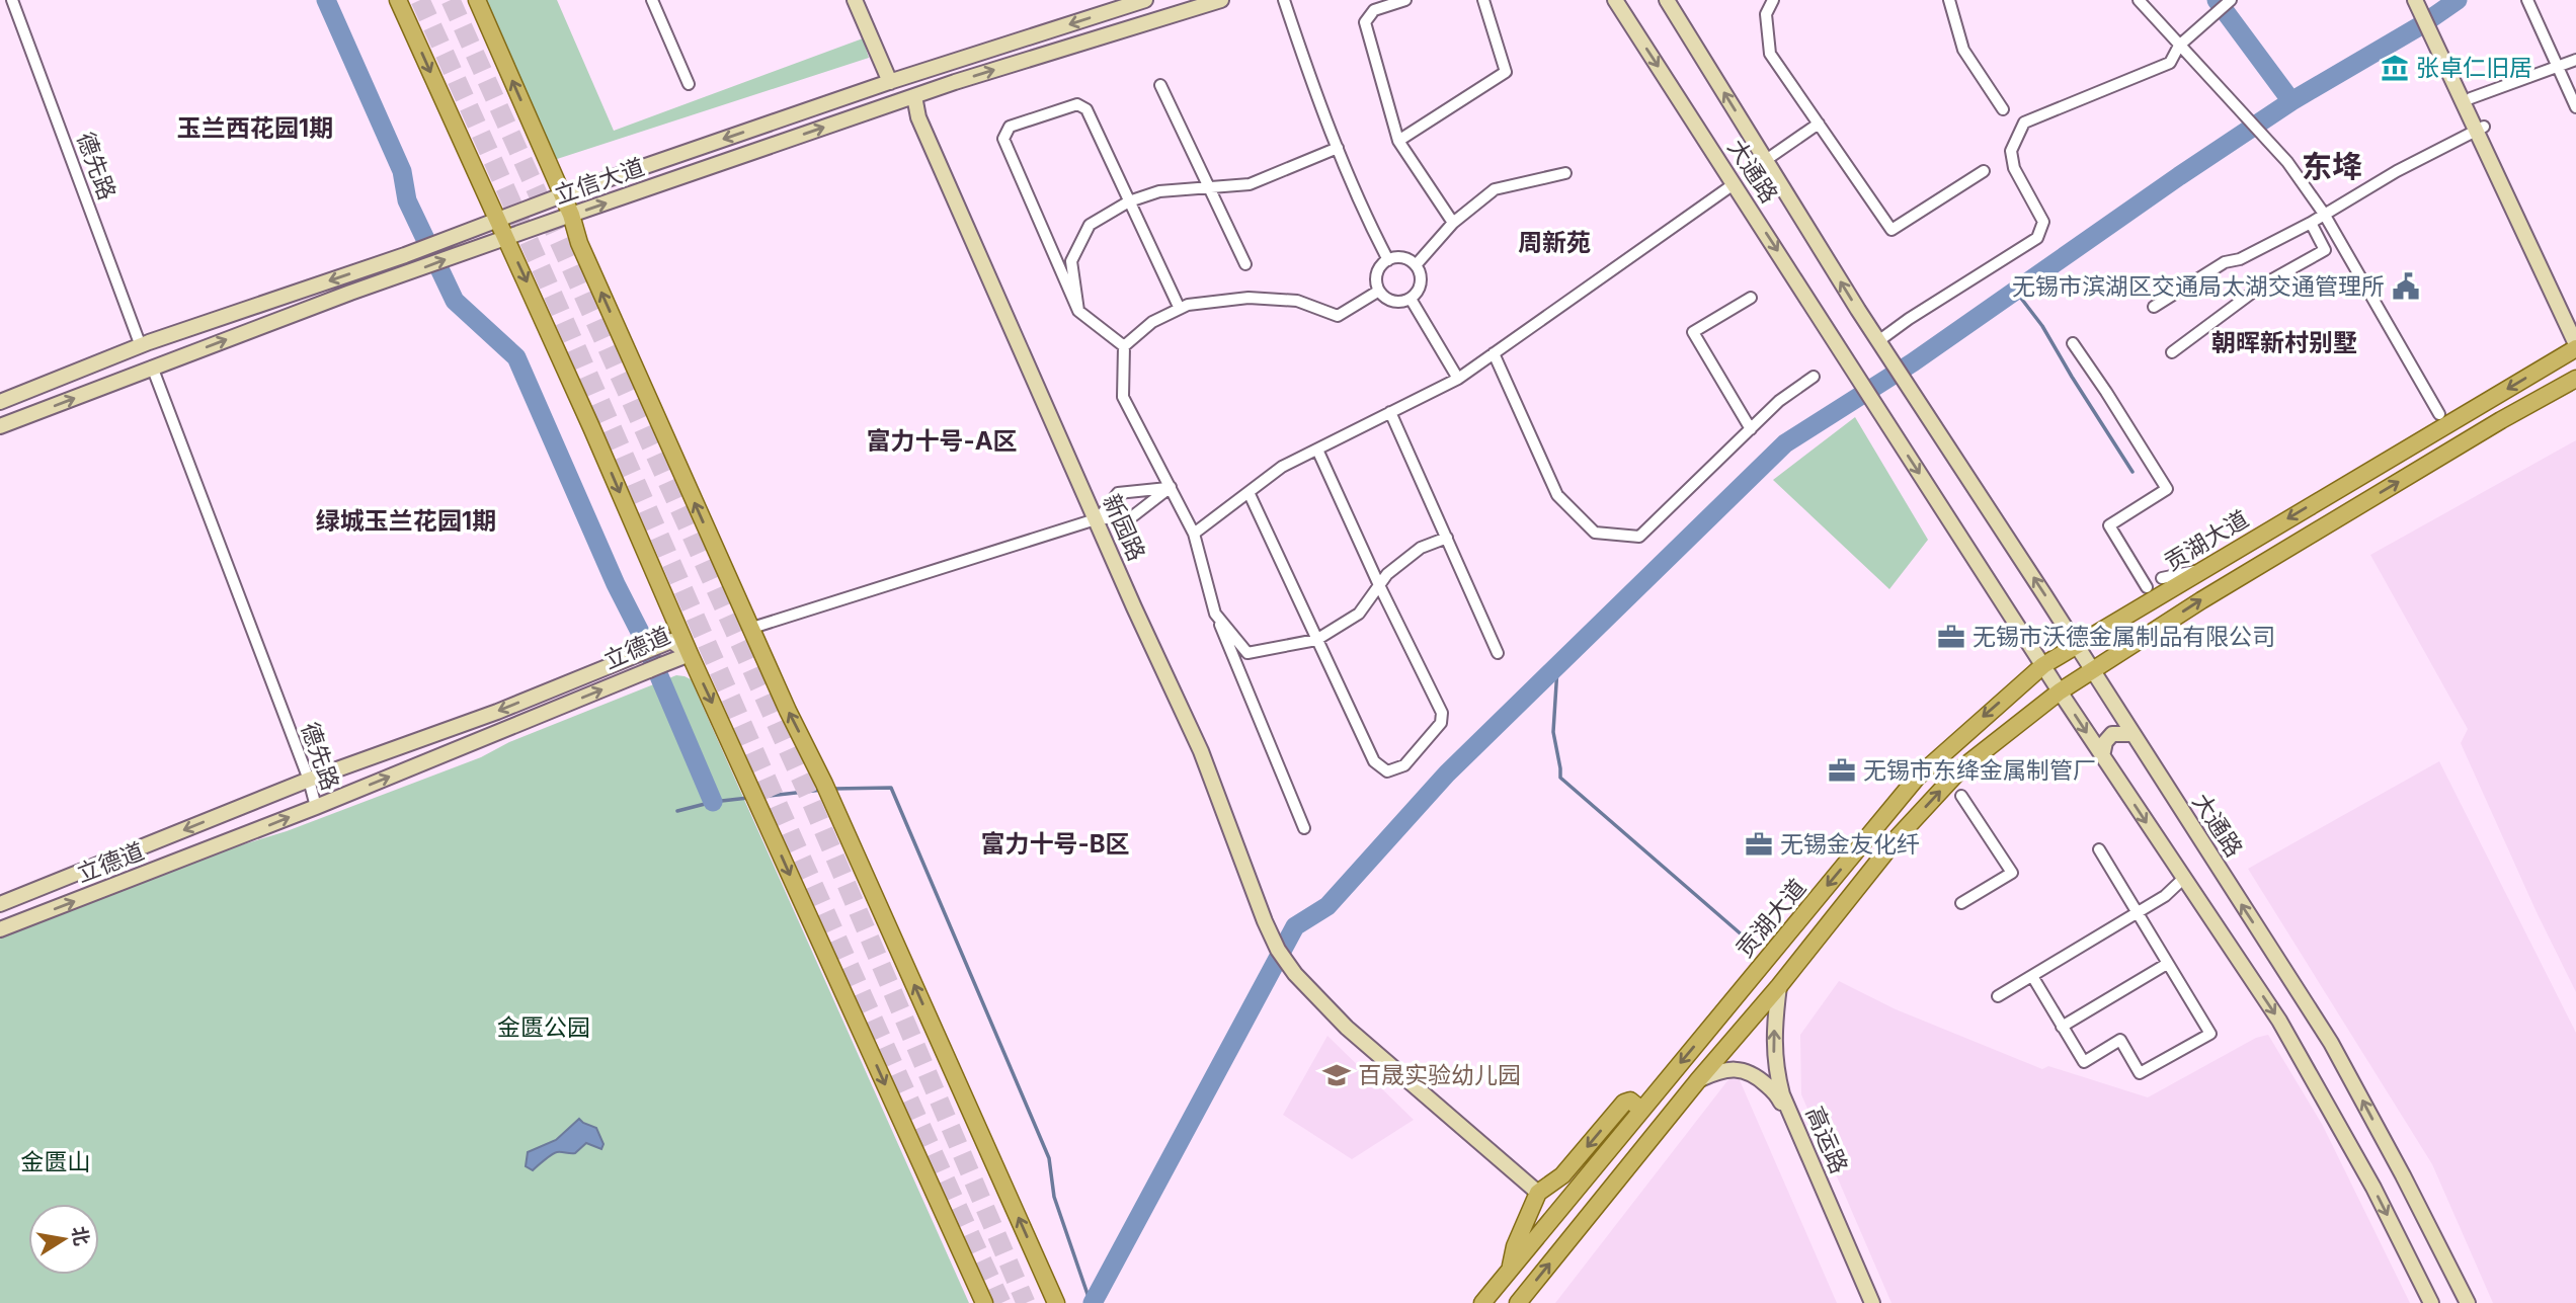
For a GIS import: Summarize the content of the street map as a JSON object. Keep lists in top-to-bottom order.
{
  "streets": {
    "main road": ["贡湖大道"],
    "street": [
      "德先路",
      "大通路",
      "立信大道",
      "新园路",
      "立德道",
      "高运路"
    ]
  },
  "crossings": [
    ["德先路", "立信大道"],
    ["德先路", "立德道"],
    ["大通路", "贡湖大道"],
    ["立信大道", "新园路"],
    ["贡湖大道", "高运路"]
  ],
  "one_way": ["高运路"],
  "districts": [
    "玉兰西花园1期",
    "东鿍",
    "周新苑",
    "朝晖新村别墅",
    "富力十号-A区",
    "绿城玉兰花园1期",
    "富力十号-B区"
  ],
  "parks": ["金匮公园", "金匮山"],
  "places": {
    "museum": ["张卓仁旧居"],
    "public building": ["无锡市滨湖区交通局太湖交通管理所"],
    "office": ["无锡市沃德金属制品有限公司", "无锡市东绛金属制管厂", "无锡金友化纤"],
    "school or university": ["百晟实验幼儿园"]
  },
  "north": "right"
}
